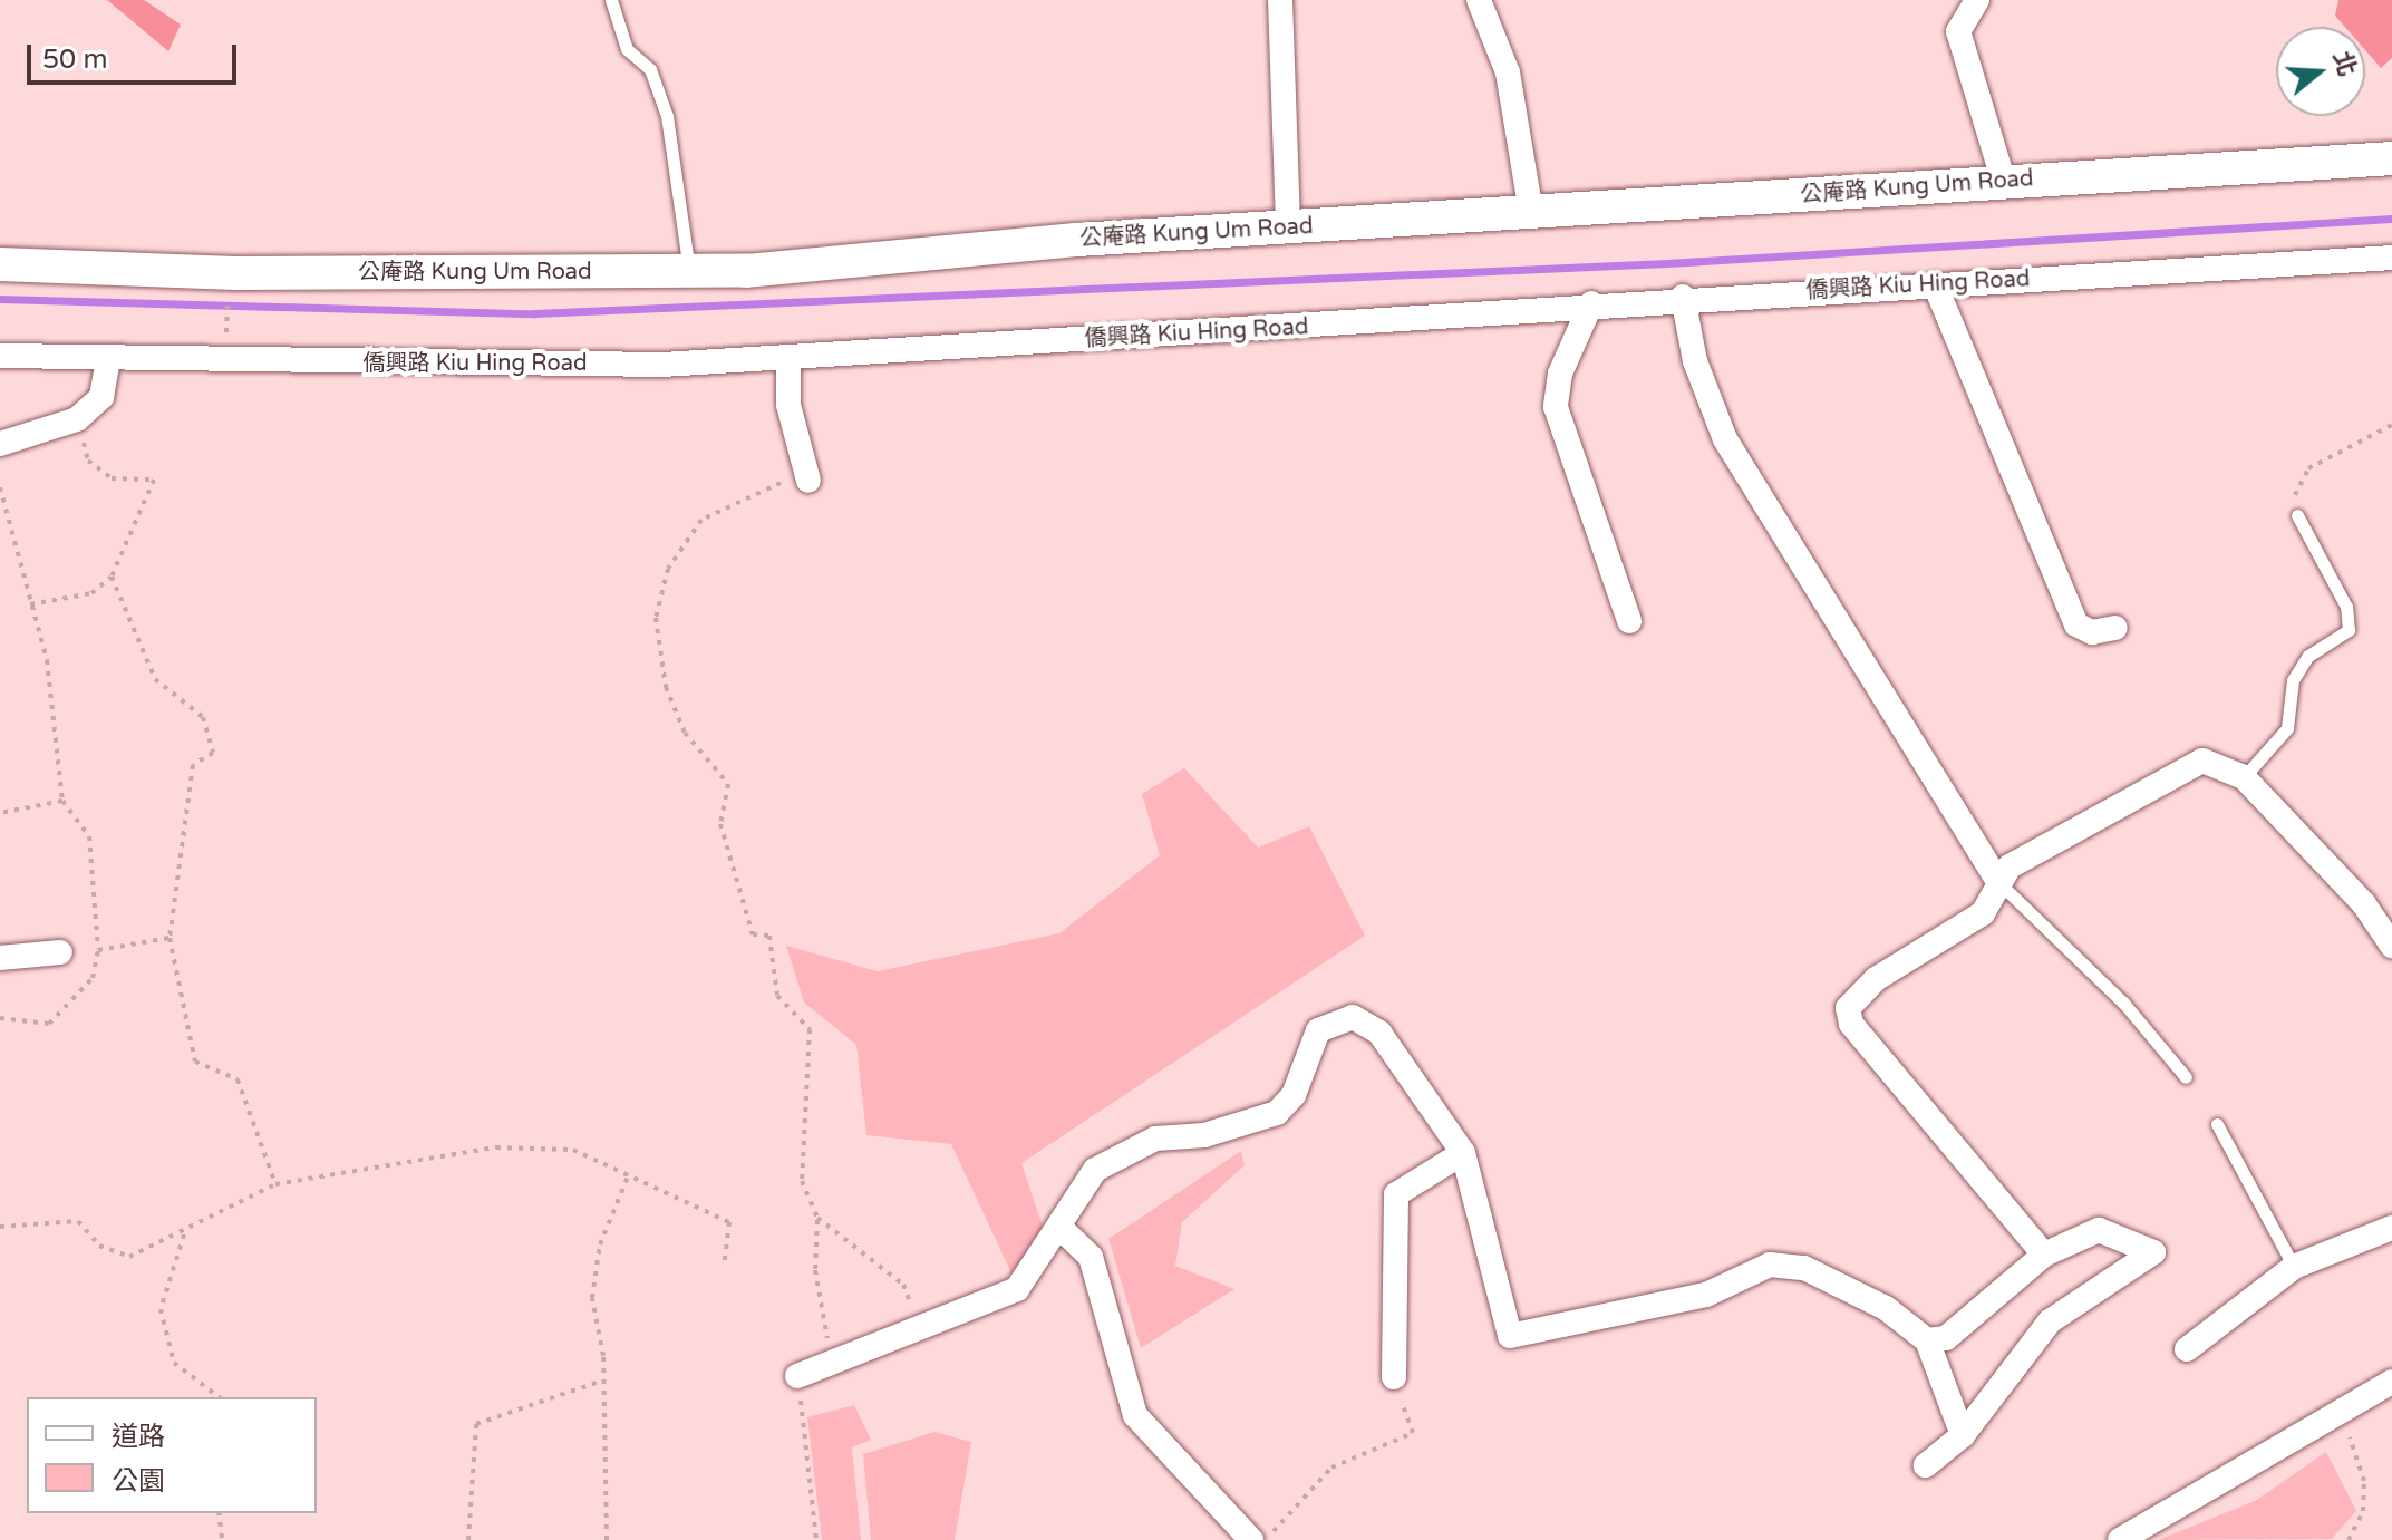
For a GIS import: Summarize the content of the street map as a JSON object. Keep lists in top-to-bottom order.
{
  "streets": {
    "street": ["公庵路 Kung Um Road", "僑興路 Kiu Hing Road"]
  },
  "legend": ["道路", "公園"],
  "scale_bar": "50 m",
  "north": "right"
}
